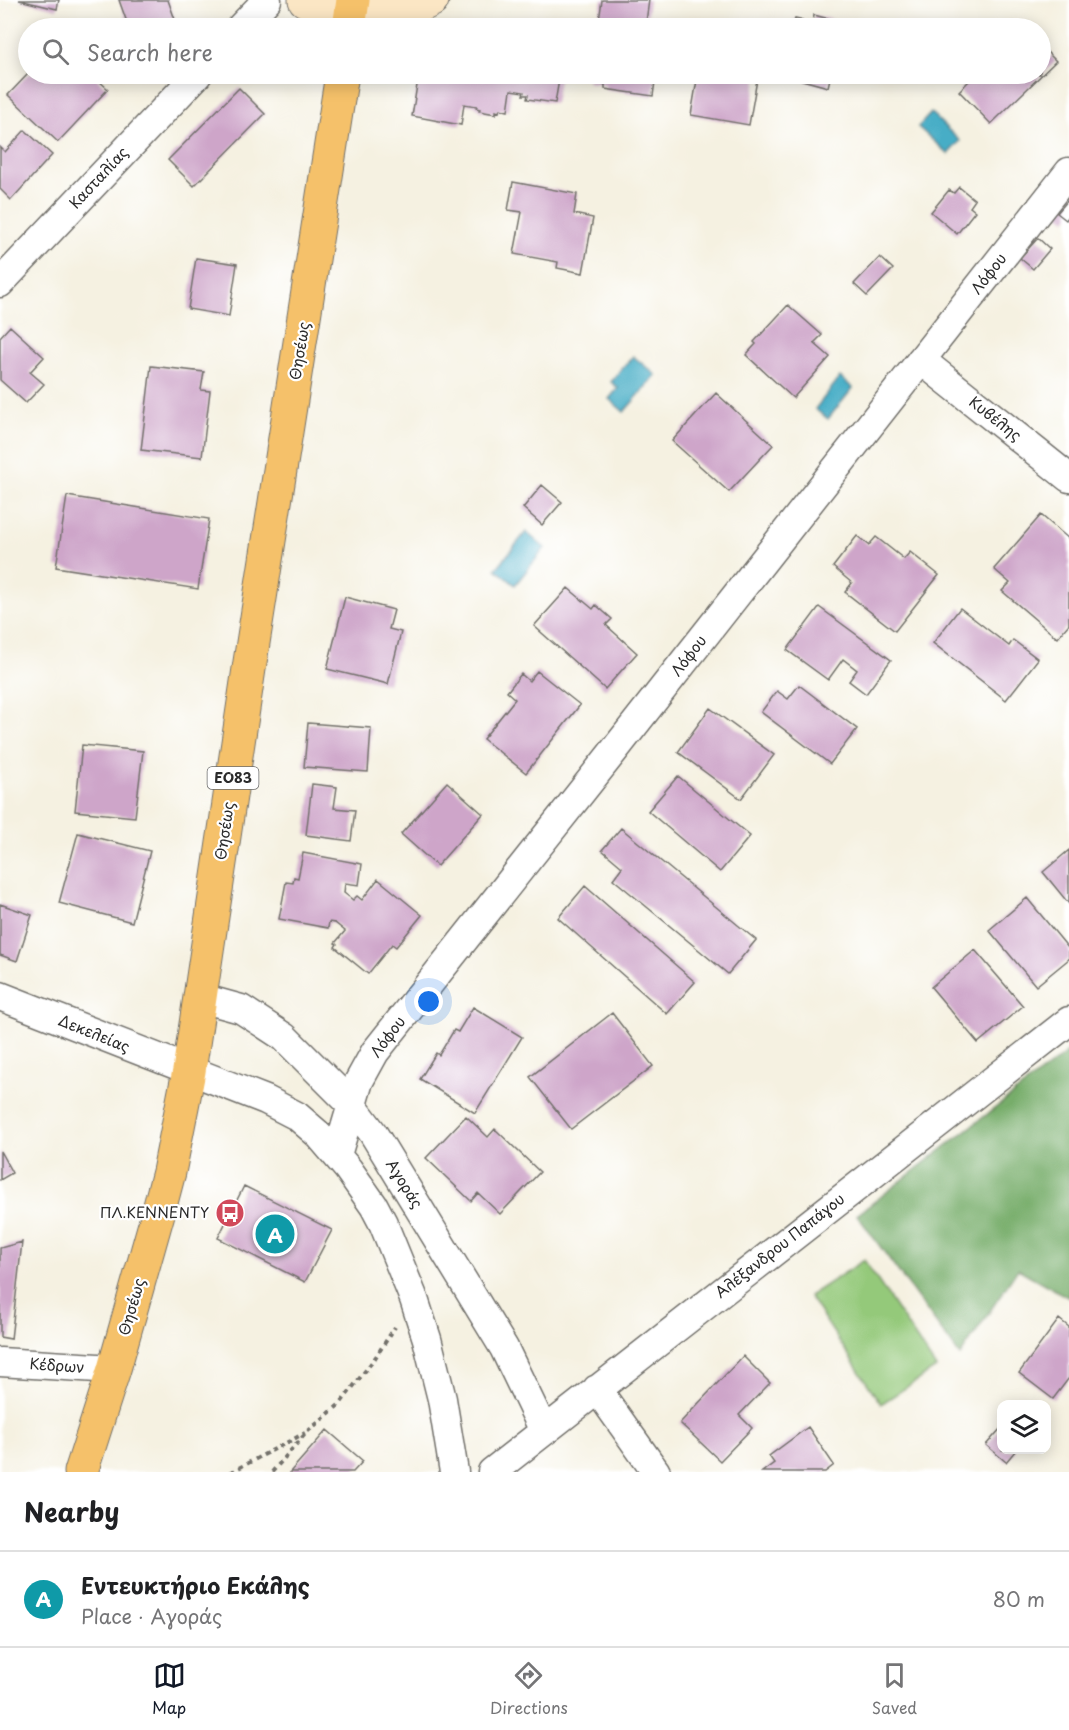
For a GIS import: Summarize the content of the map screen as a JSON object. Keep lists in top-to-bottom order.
{
  "streets": {
    "main road": ["Θησέως", "ΕΟ83"],
    "street": [
      "Κασταλίας",
      "Λόφου",
      "Κυβέλης",
      "Δεκελείας",
      "Αγοράς",
      "Αλέξανδρου Παπάγου",
      "Κέδρων"
    ]
  },
  "crossings": [
    ["Λόφου", "Κυβέλης"],
    ["Λόφου", "Αγοράς"],
    ["Θησέως", "Δεκελείας"],
    ["Θησέως", "Αγοράς"],
    ["Θησέως", "Κέδρων"],
    ["Αγοράς", "Αλέξανδρου Παπάγου"]
  ],
  "places": {
    "bus stop": ["ΠΛ.ΚΕΝΝΕΝΤΥ"]
  },
  "page": {
    "search": "Search here",
    "pins": "A",
    "heading": "Nearby",
    "list": [
      {
        "mark": "A",
        "name": "Εντευκτήριο Εκάλης",
        "note": "Place · Αγοράς",
        "value": "80 m"
      }
    ],
    "nav": ["Map", "Directions", "Saved"]
  }
}
